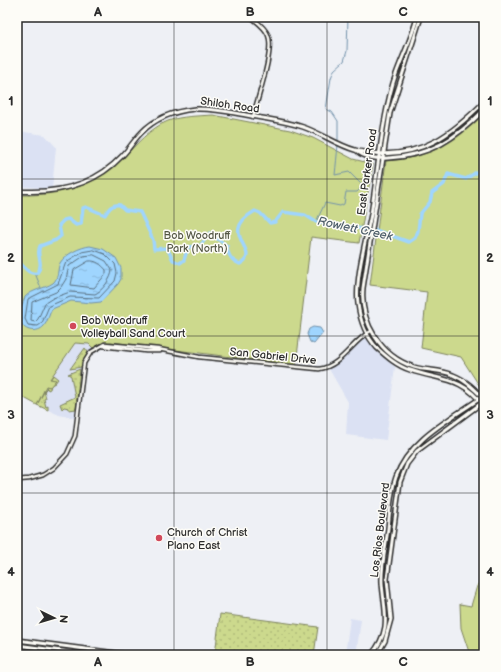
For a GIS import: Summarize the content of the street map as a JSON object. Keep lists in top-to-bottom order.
{
  "streets": {
    "main road": ["Shiloh Road", "East Parker Road", "Los Rios Boulevard"],
    "street": ["San Gabriel Drive"]
  },
  "crossings": [
    ["Shiloh Road", "East Parker Road"],
    ["East Parker Road", "San Gabriel Drive"],
    ["East Parker Road", "Los Rios Boulevard"]
  ],
  "water": ["Rowlett Creek"],
  "parks": ["Bob Woodruff Park (North)"],
  "places": ["Bob Woodruff Volleyball Sand Court", "Church of Christ Plano East"],
  "north": "right",
  "grid": {
    "columns": ["A", "B", "C"],
    "rows": [
      "1",
      "2",
      "3",
      "4"
    ]
  }
}
